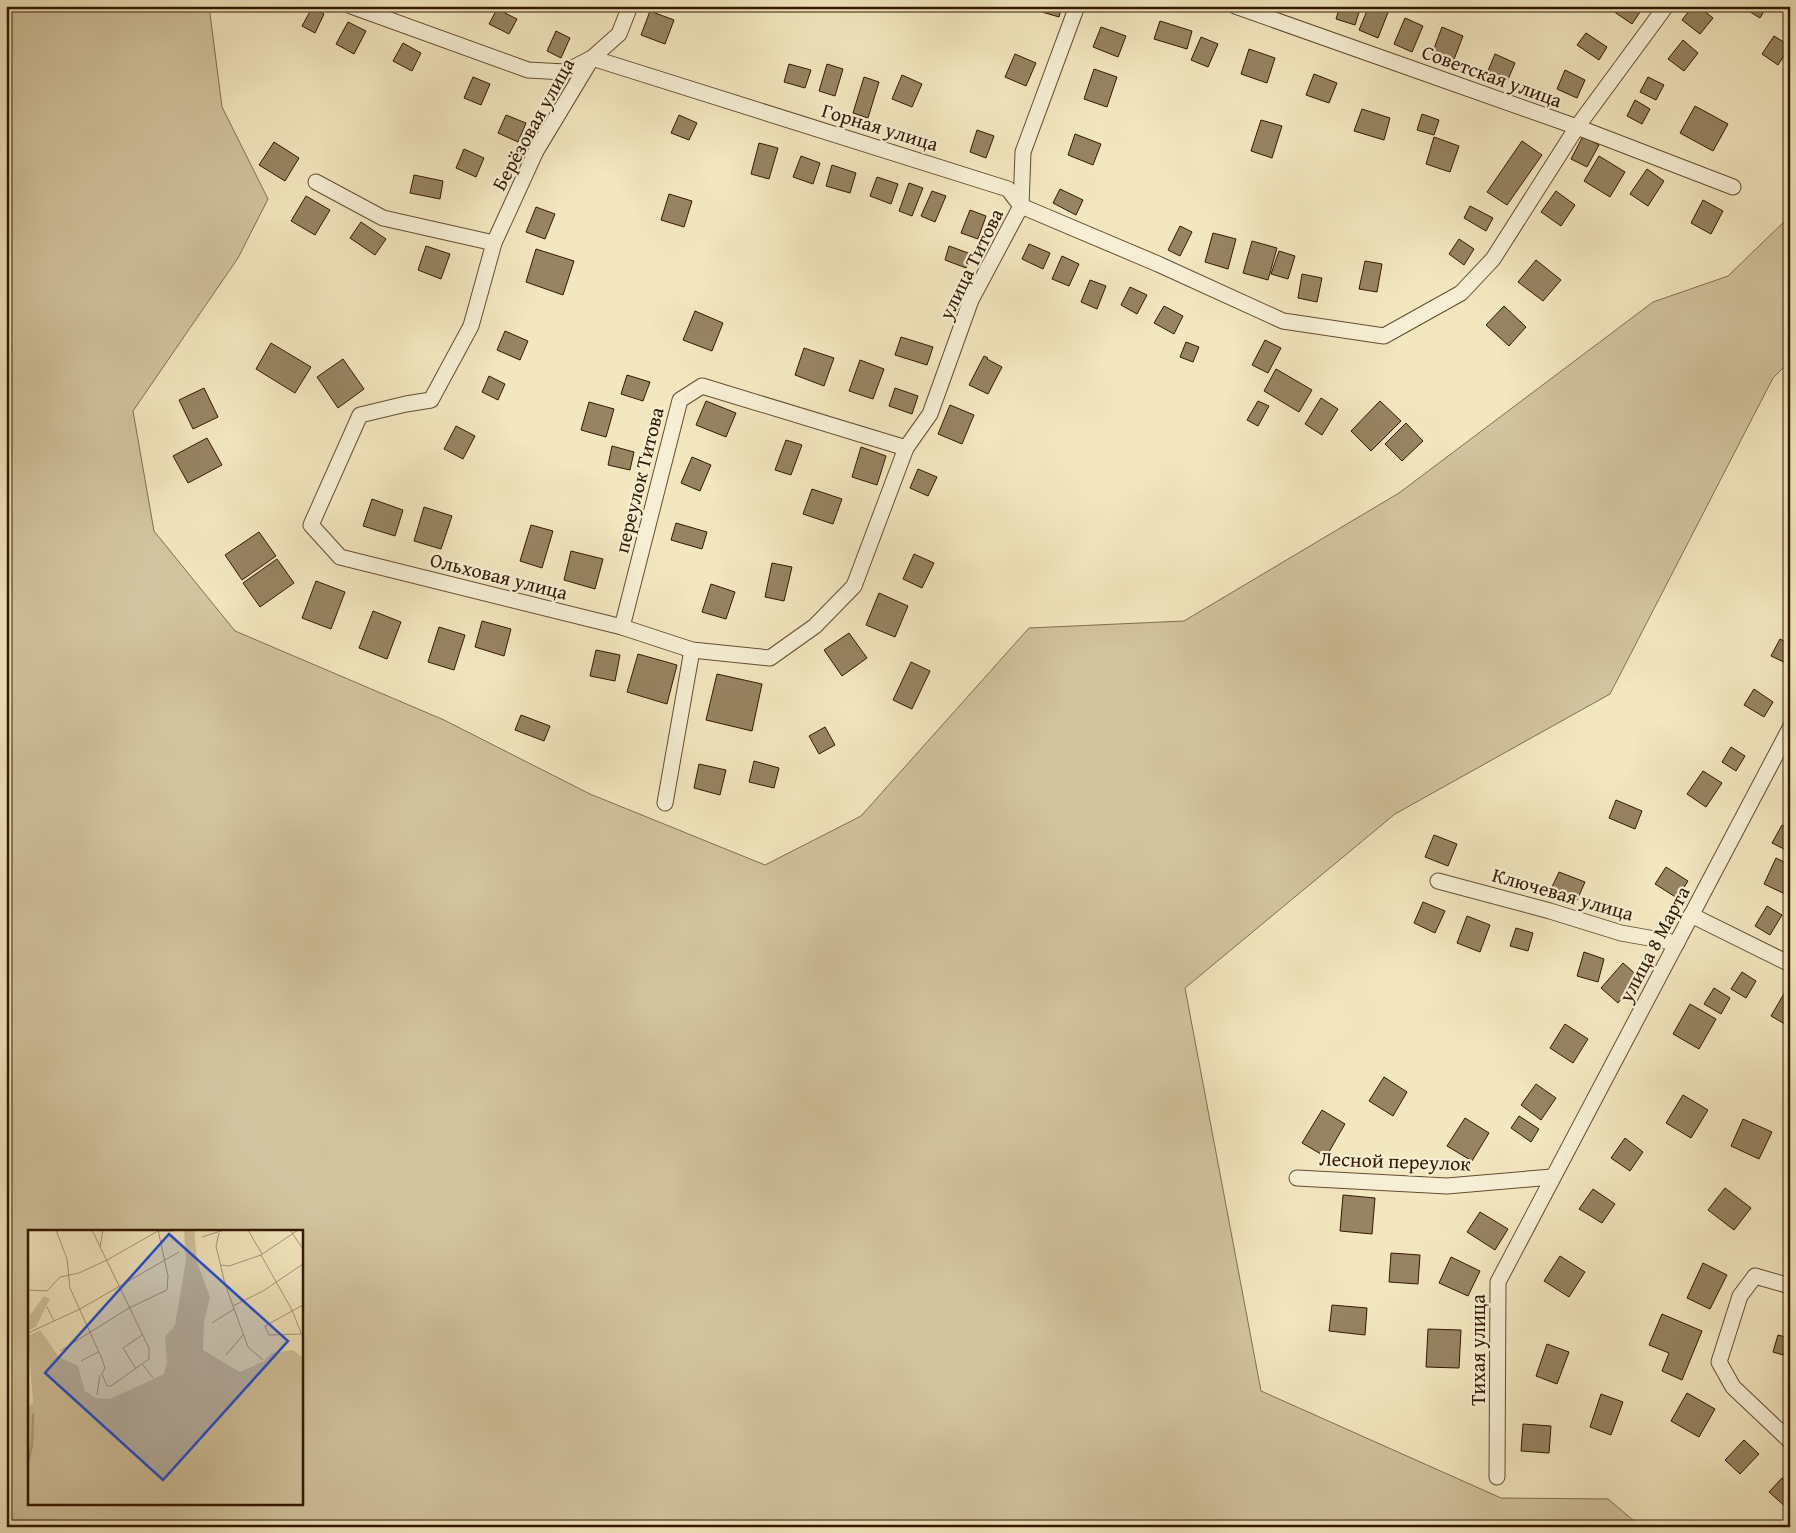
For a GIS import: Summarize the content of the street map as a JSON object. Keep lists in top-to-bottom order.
{
  "streets": {
    "street": [
      "Советская улица",
      "Берёзовая улица",
      "Горная улица",
      "улица Титова",
      "переулок Титова",
      "Ольховая улица",
      "Ключевая улица",
      "улица 8 Марта",
      "Лесной переулок",
      "Тихая улица"
    ]
  },
  "crossings": [
    ["Советская улица", "Горная улица"],
    ["Берёзовая улица", "Горная улица"],
    ["Берёзовая улица", "Ольховая улица"],
    ["Горная улица", "улица Титова"],
    ["улица Титова", "переулок Титова"],
    ["улица Титова", "Ольховая улица"],
    ["переулок Титова", "Ольховая улица"],
    ["Ключевая улица", "улица 8 Марта"],
    ["улица 8 Марта", "Лесной переулок"],
    ["улица 8 Марта", "Тихая улица"],
    ["Лесной переулок", "Тихая улица"]
  ]
}
